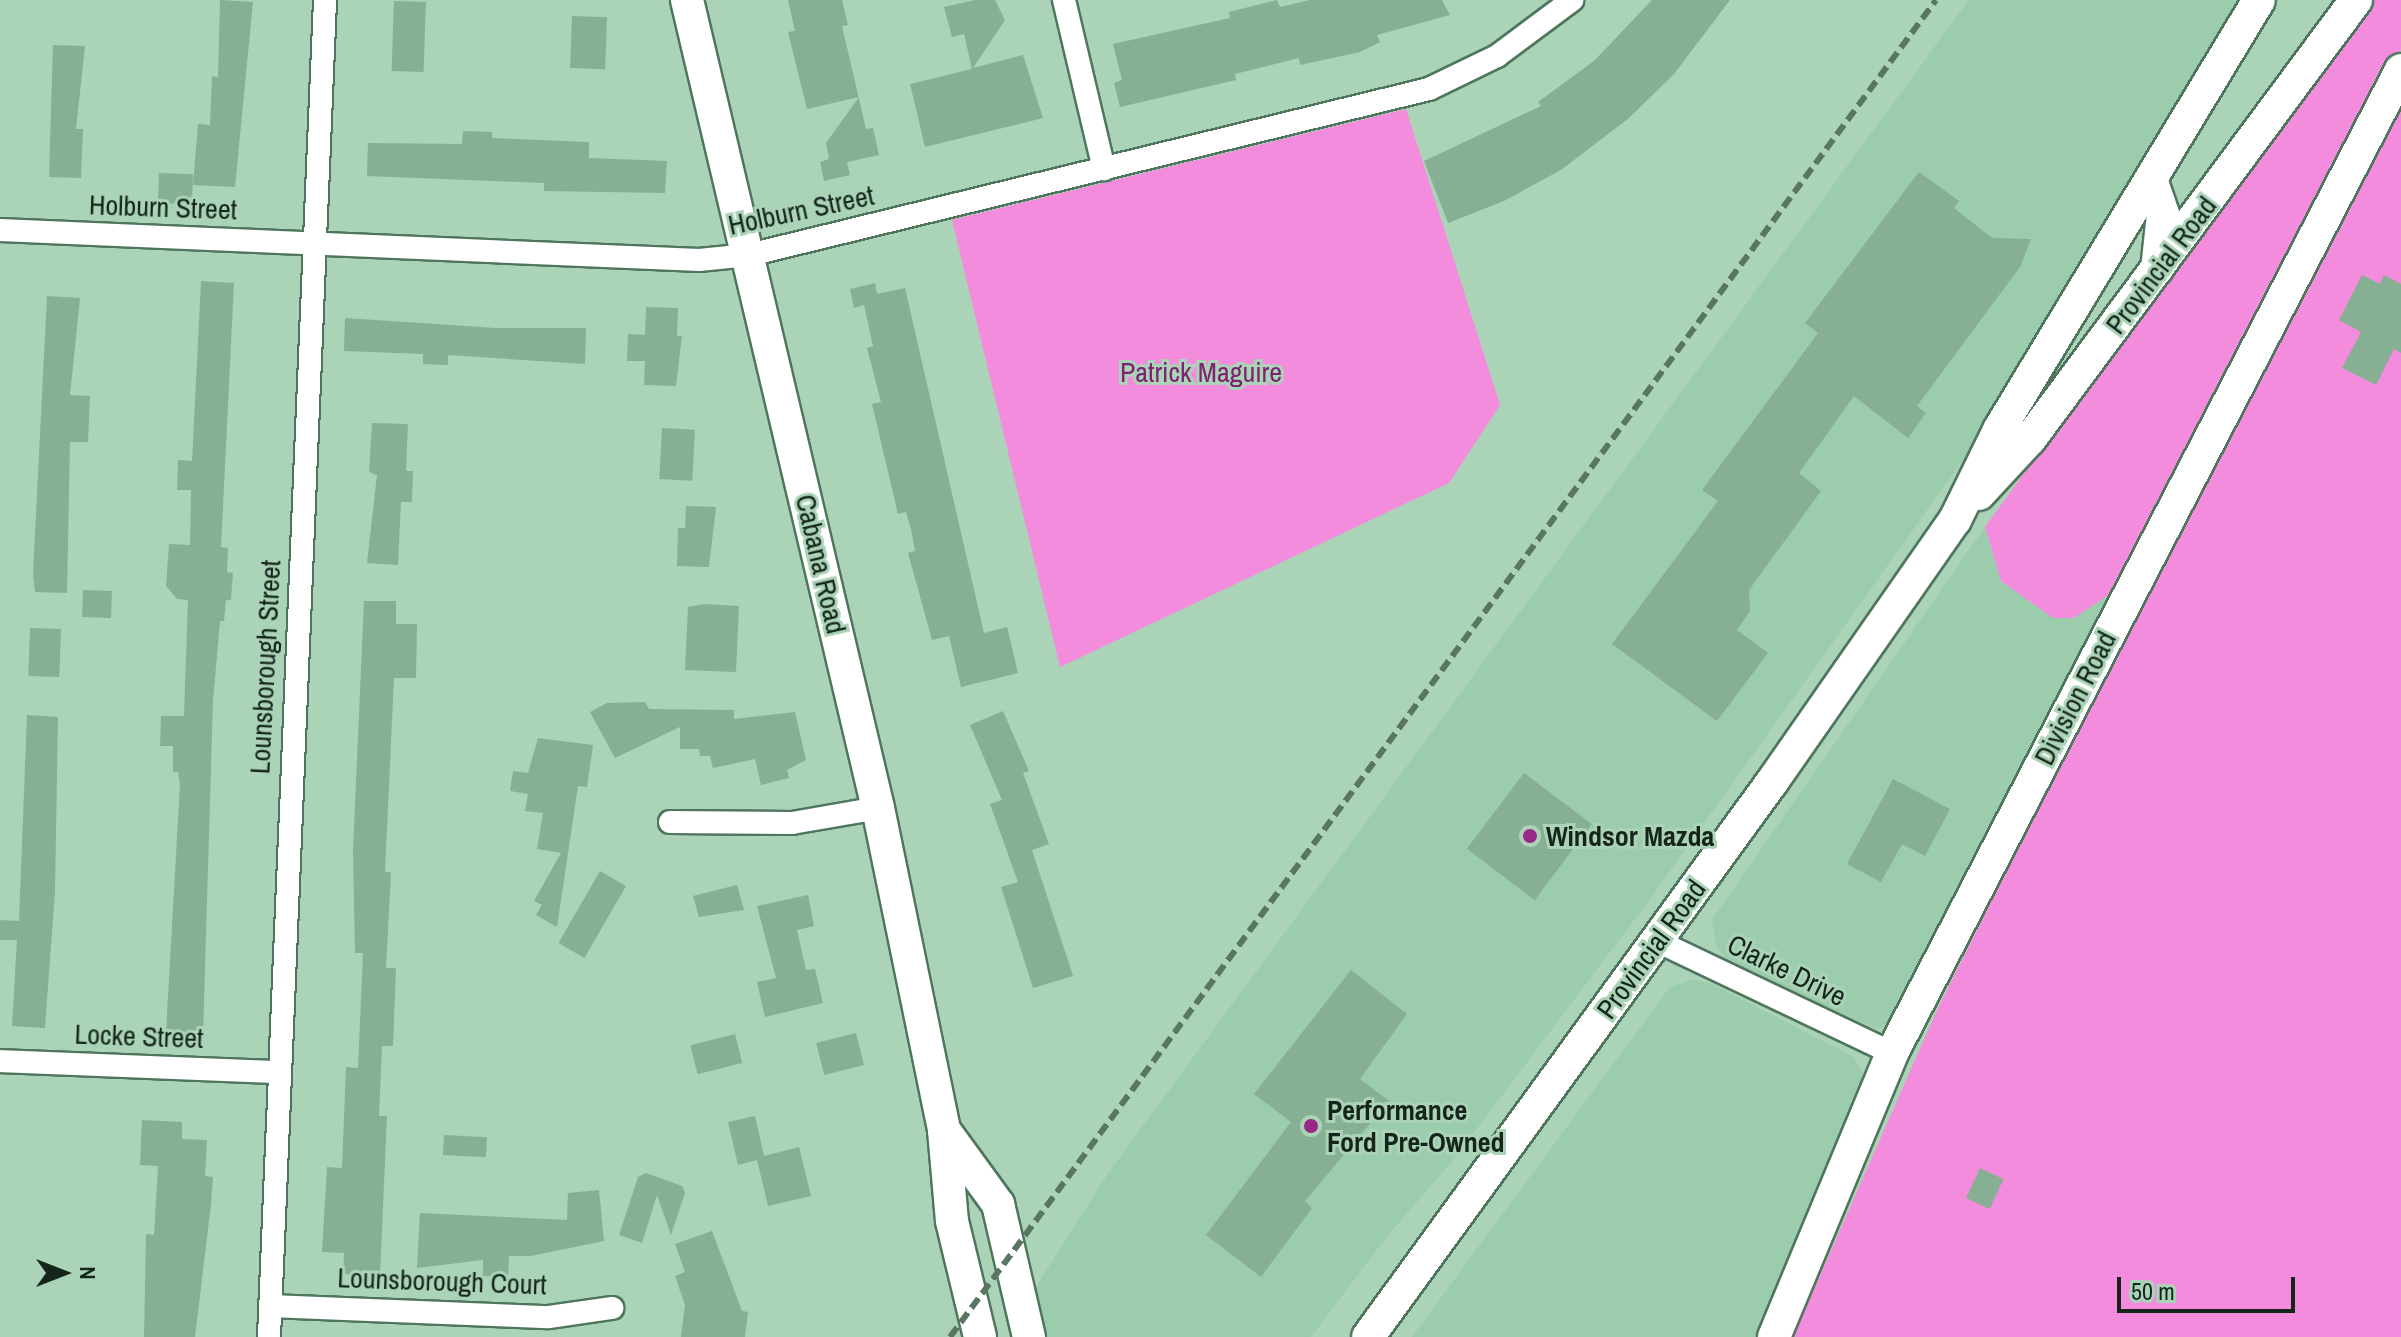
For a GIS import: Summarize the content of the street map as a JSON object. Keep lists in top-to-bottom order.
{
  "streets": {
    "main road": ["Provincial Road", "Cabana Road", "Division Road"],
    "street": [
      "Holburn Street",
      "Lounsborough Street",
      "Clarke Drive",
      "Locke Street",
      "Lounsborough Court"
    ]
  },
  "crossings": [
    ["Holburn Street", "Cabana Road"],
    ["Holburn Street", "Lounsborough Street"],
    ["Provincial Road", "Clarke Drive"],
    ["Lounsborough Street", "Locke Street"],
    ["Lounsborough Street", "Lounsborough Court"],
    ["Division Road", "Clarke Drive"]
  ],
  "parks": ["Patrick Maguire"],
  "places": ["Windsor Mazda", "Performance Ford Pre-Owned"],
  "scale_bar": "50 m",
  "north": "right"
}
